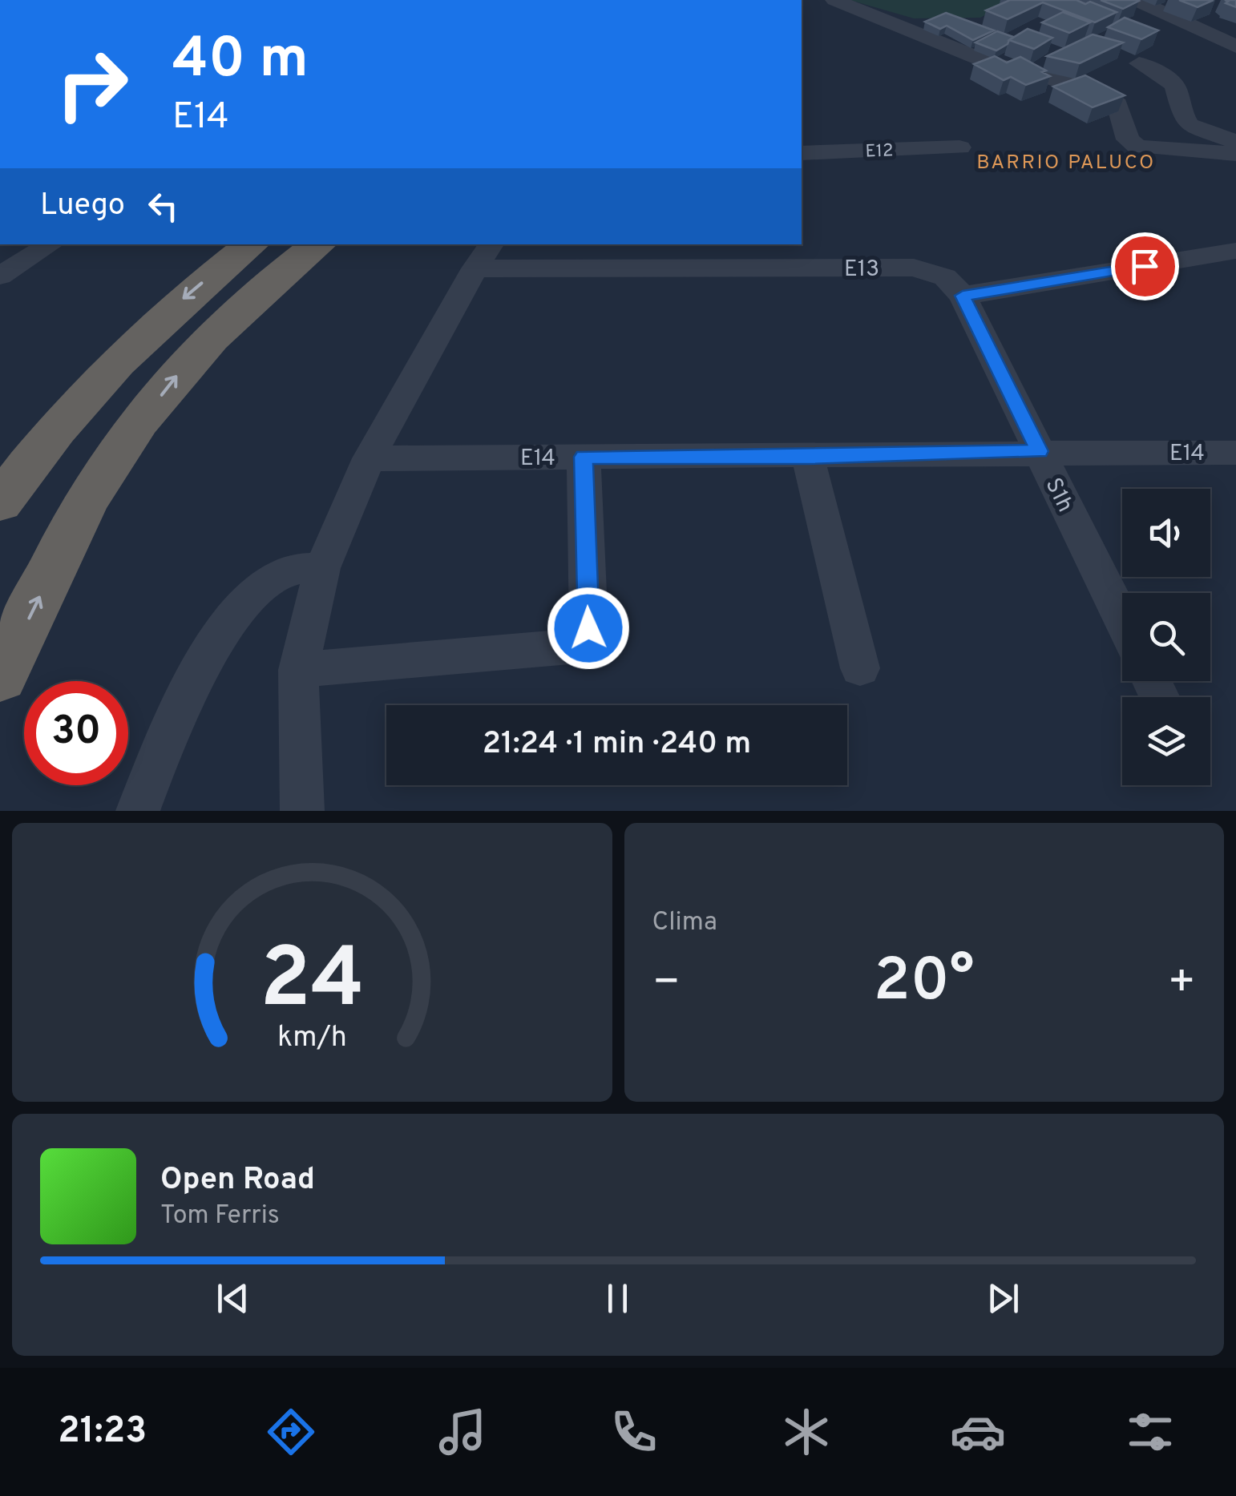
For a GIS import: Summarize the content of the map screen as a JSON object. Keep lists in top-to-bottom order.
{
  "streets": {
    "street": [
      "E12",
      "E13",
      "E14",
      "S1h"
    ]
  },
  "crossings": [
    ["E13", "S1h"],
    ["E14", "S1h"]
  ],
  "districts": ["BARRIO PALUCO"],
  "page": {
    "turn": ["40 m", "E14"],
    "then": "Luego",
    "limit": "30",
    "trip": "21:24 · 1 min · 240 m",
    "tile": "Clima",
    "heat": ["−", "20°", "+"],
    "song": ["Open Road", "Tom Ferris"],
    "tabs": "21:23",
    "gauge": ["24", "km/h"]
  }
}
